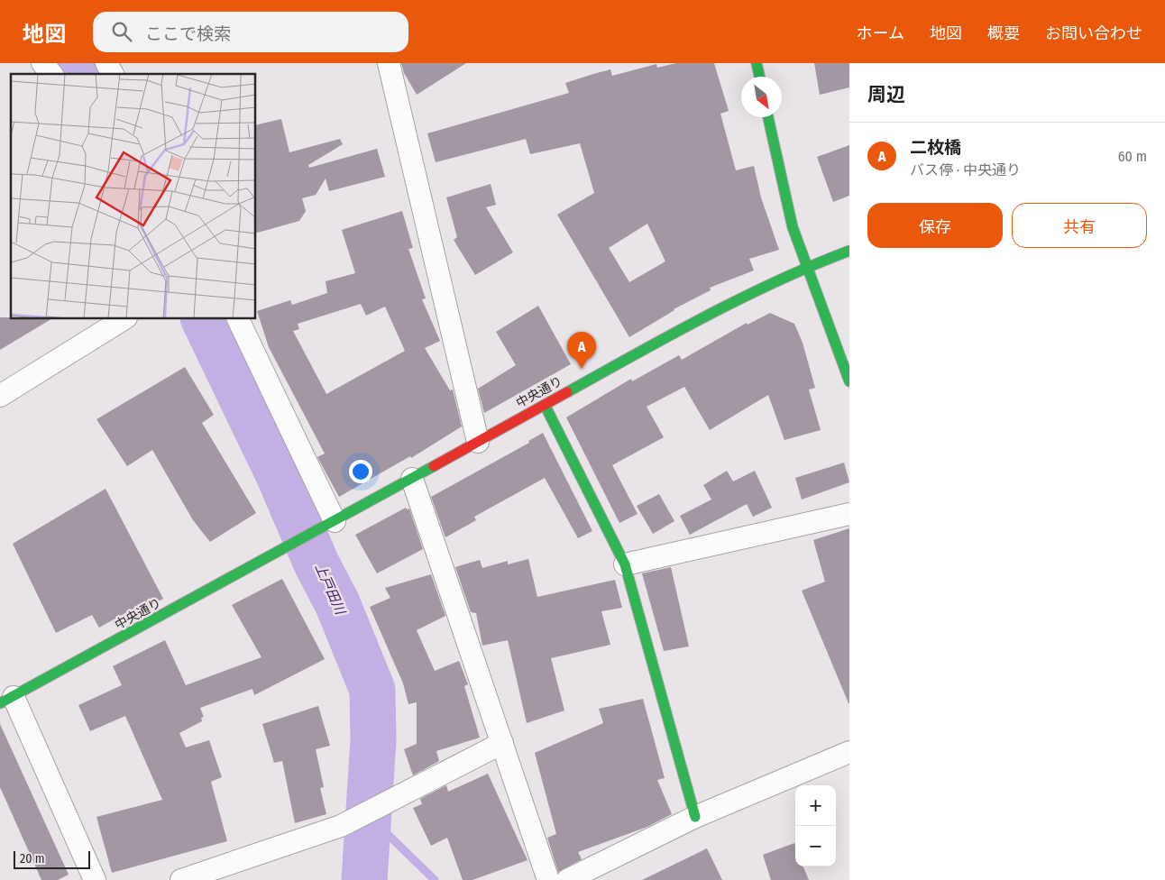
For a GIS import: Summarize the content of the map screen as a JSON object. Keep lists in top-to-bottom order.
{
  "streets": {
    "street": ["中央通り"]
  },
  "water": ["上戸田川"],
  "scale_bar": "20 m",
  "north": "bottom right",
  "page": {
    "header": "地図",
    "search": "ここで検索",
    "nav": [
      "ホーム",
      "地図",
      "概要",
      "お問い合わせ"
    ],
    "heading": "周辺",
    "list": [
      {
        "mark": "A",
        "name": "二枚橋",
        "note": "バス停 · 中央通り",
        "value": "60 m"
      }
    ],
    "buttons": ["保存", "共有"],
    "pins": "A",
    "map_buttons": ["+", "−"],
    "scale": "20 m"
  }
}
